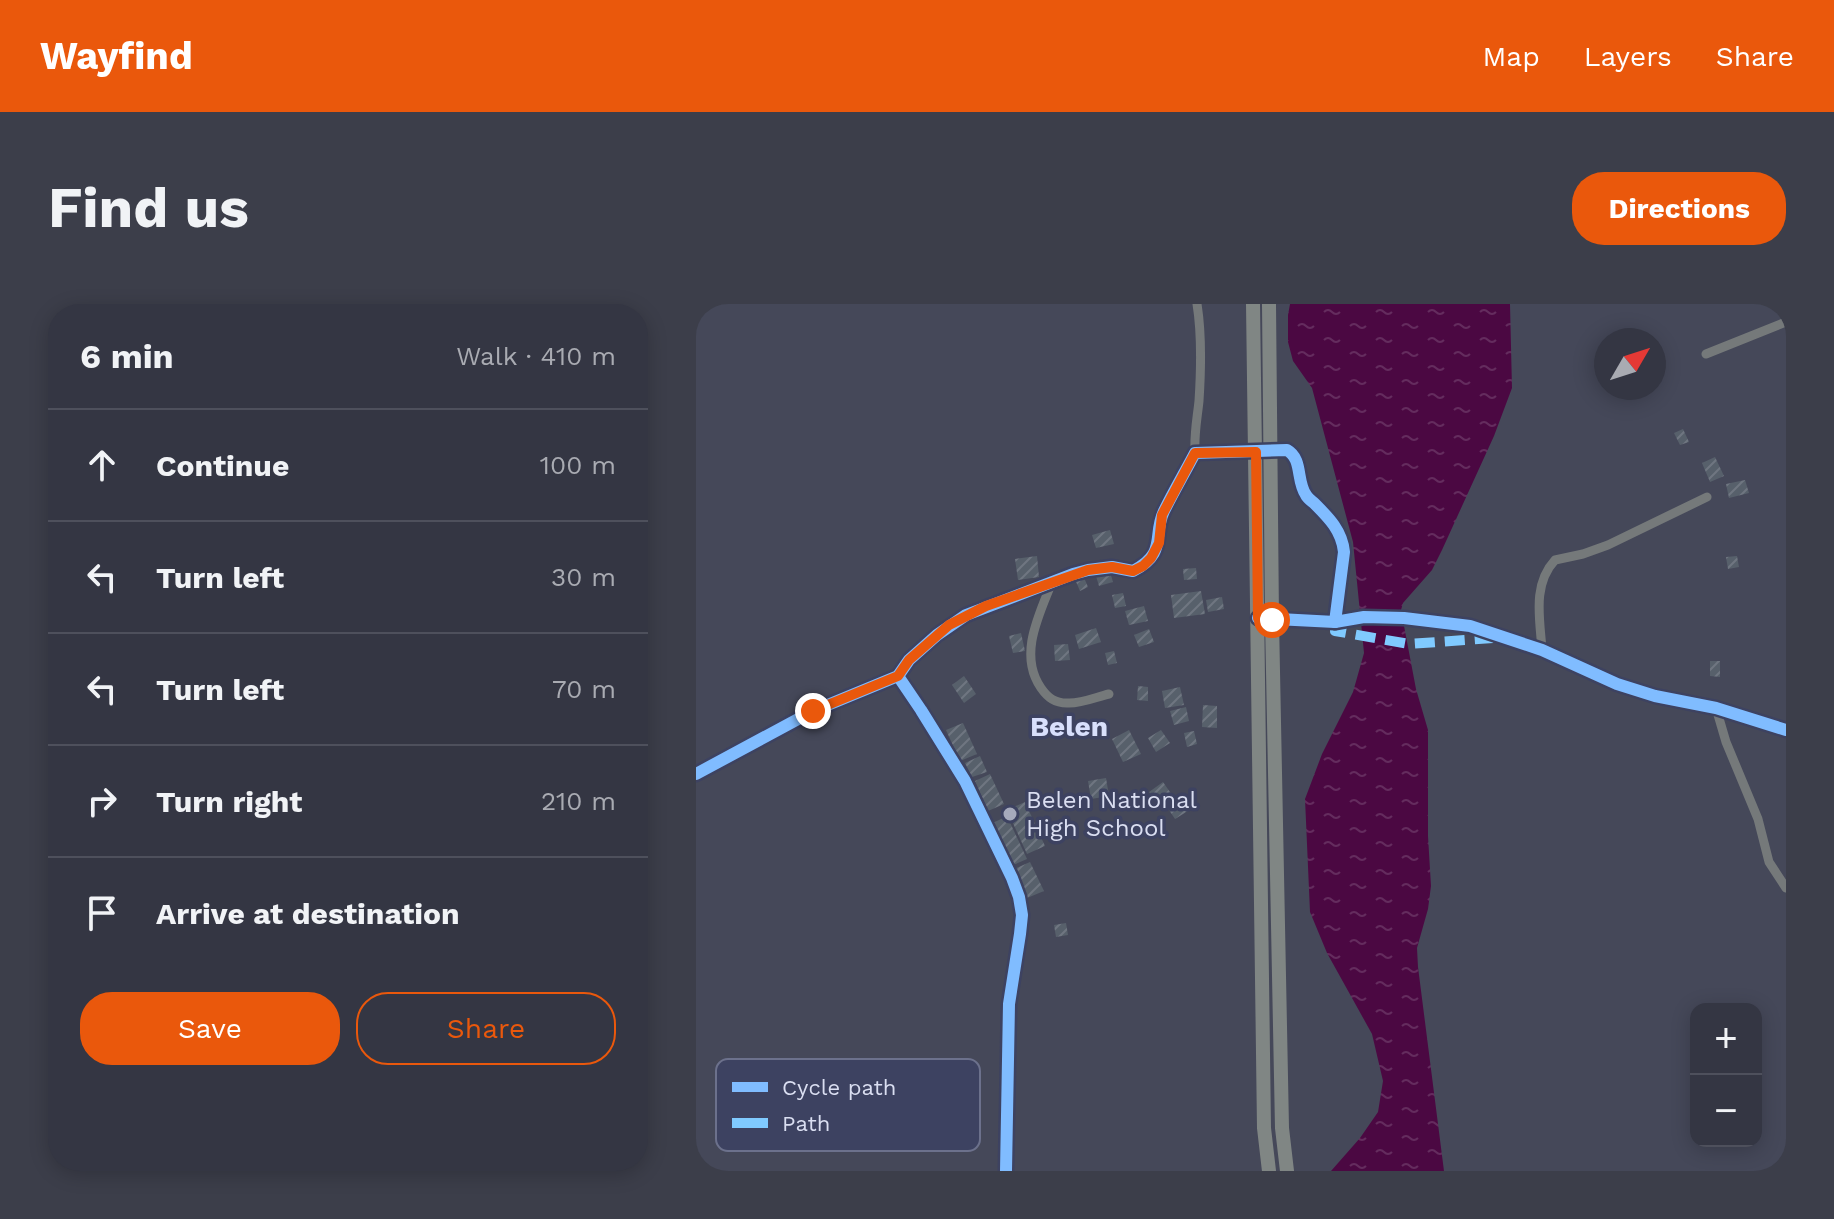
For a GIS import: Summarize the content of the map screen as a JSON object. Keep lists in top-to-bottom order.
{
  "districts": ["Belen"],
  "places": ["Belen National High School"],
  "legend": ["Cycle path", "Path"],
  "north": "top right",
  "page": {
    "header": "Wayfind",
    "nav": ["Map", "Layers", "Share"],
    "buttons": [
      "Directions",
      ["Save", "Share"]
    ],
    "title": "Find us",
    "heading": ["6 min", "Walk · 410 m"],
    "list": [
      ["Continue", "100 m"],
      ["Turn left", "30 m"],
      ["Turn left", "70 m"],
      ["Turn right", "210 m"],
      "Arrive at destination"
    ],
    "map_buttons": ["+", "−"]
  }
}
